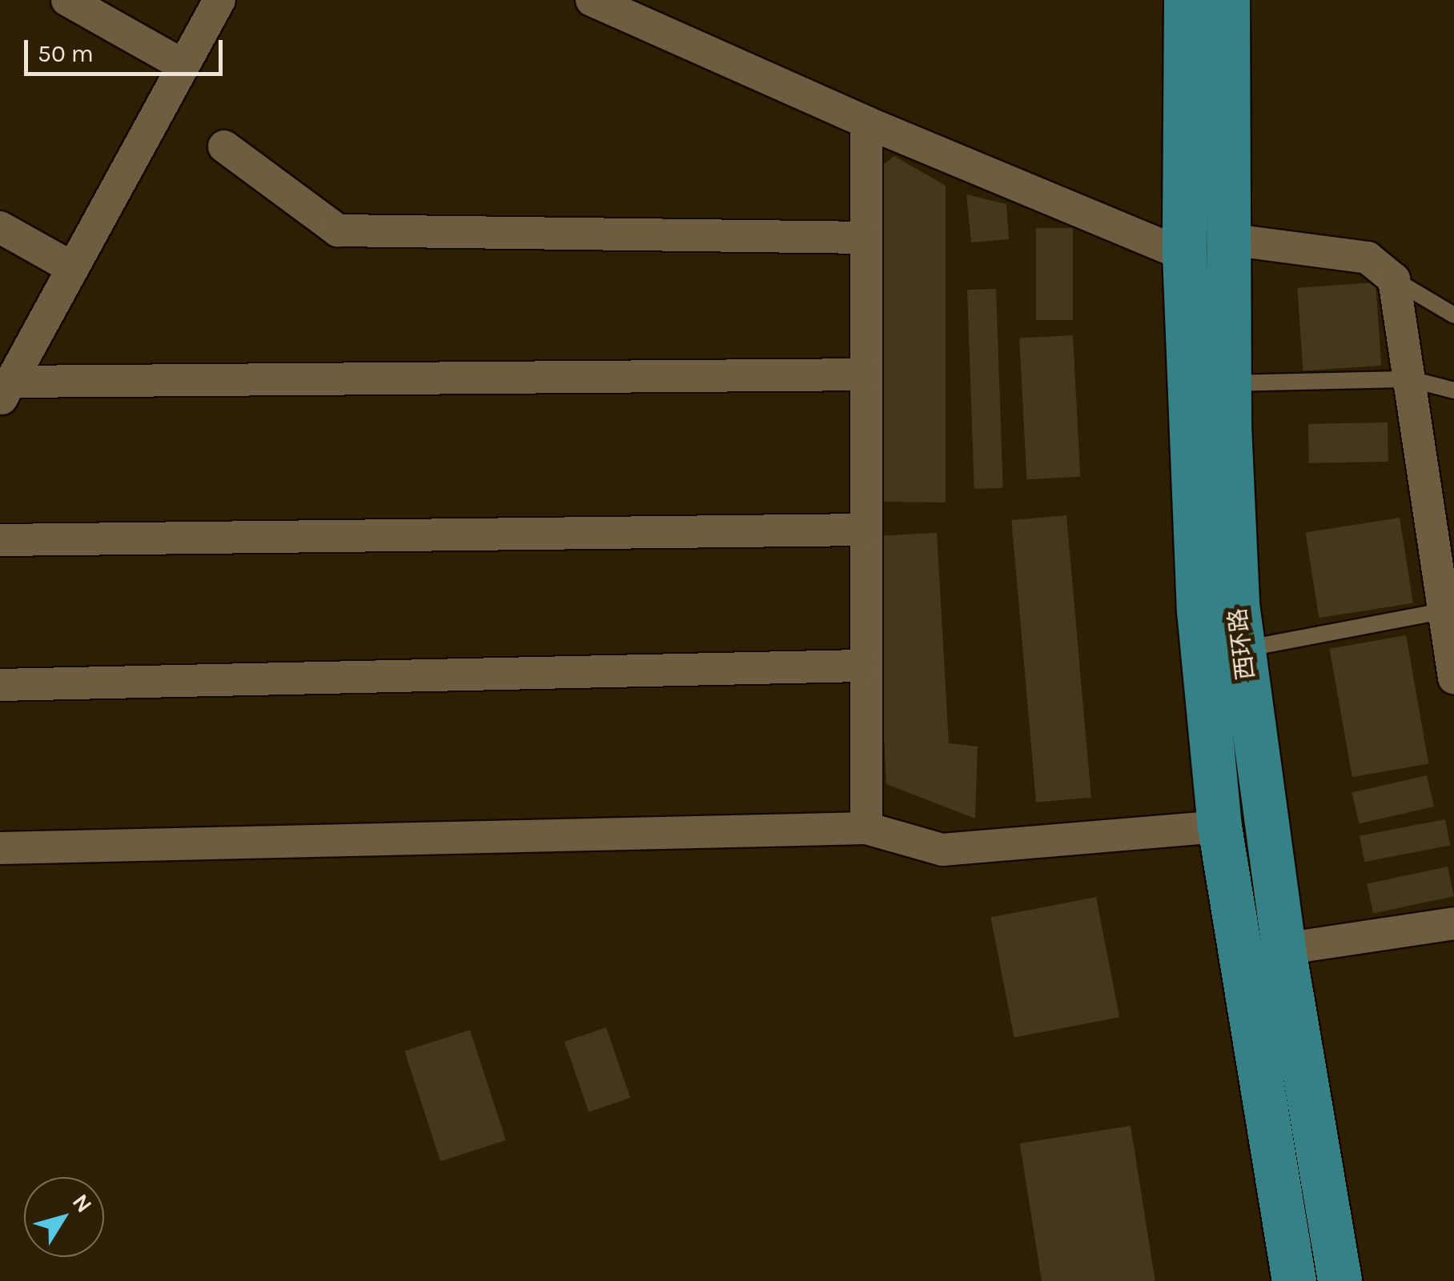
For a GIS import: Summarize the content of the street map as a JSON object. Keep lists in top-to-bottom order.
{
  "streets": {
    "main road": ["西环路"]
  },
  "scale_bar": "50 m",
  "north": "top right"
}
